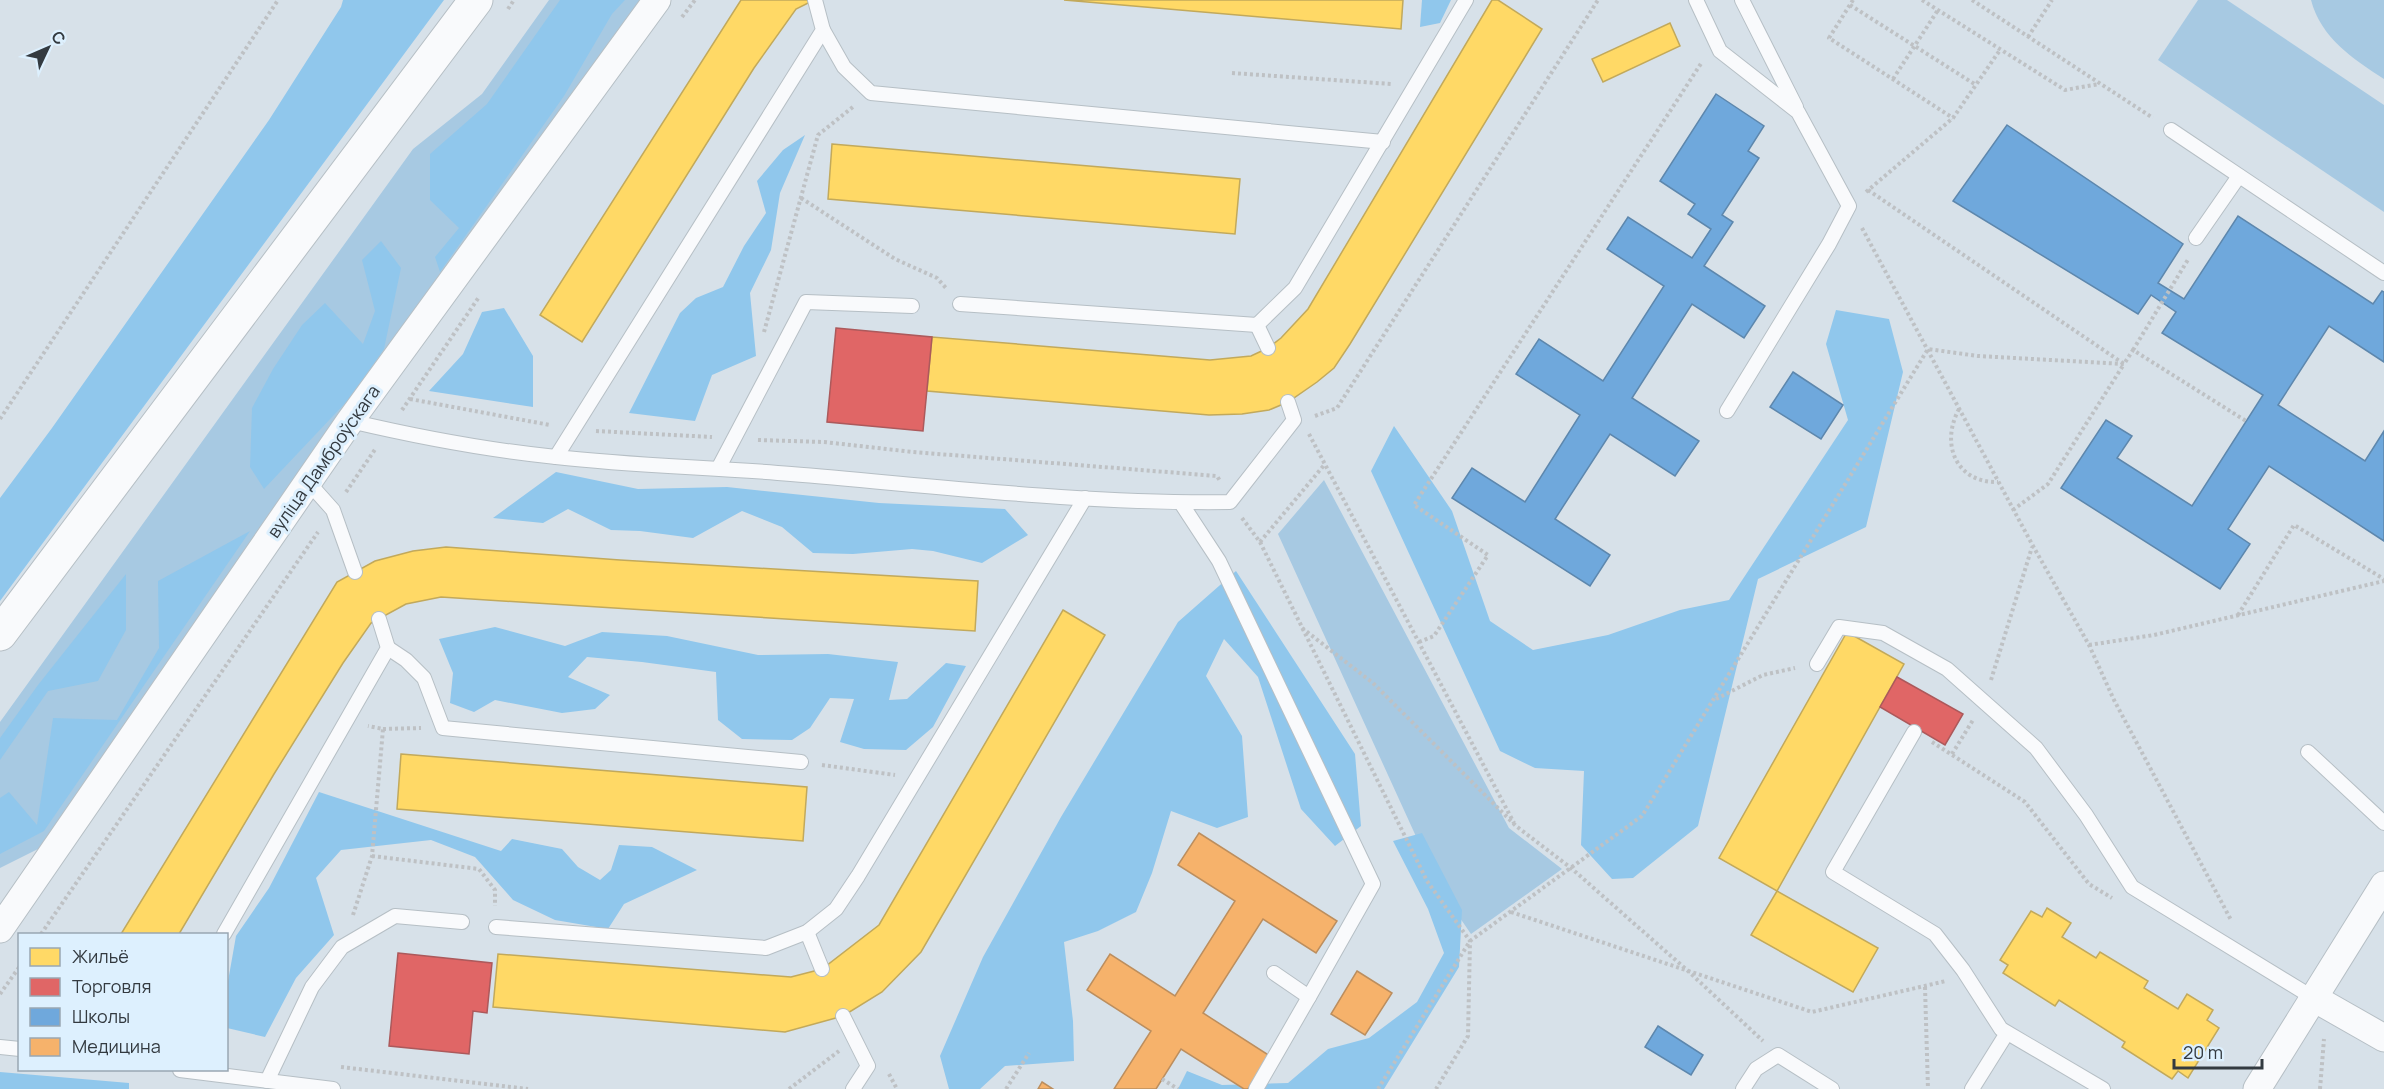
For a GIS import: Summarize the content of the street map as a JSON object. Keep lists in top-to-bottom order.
{
  "streets": {
    "street": ["вуліца Дамброўскага"]
  },
  "legend": [
    "Жильё",
    "Торговля",
    "Школы",
    "Медицина"
  ],
  "scale_bar": "20 m",
  "north": "top right"
}
